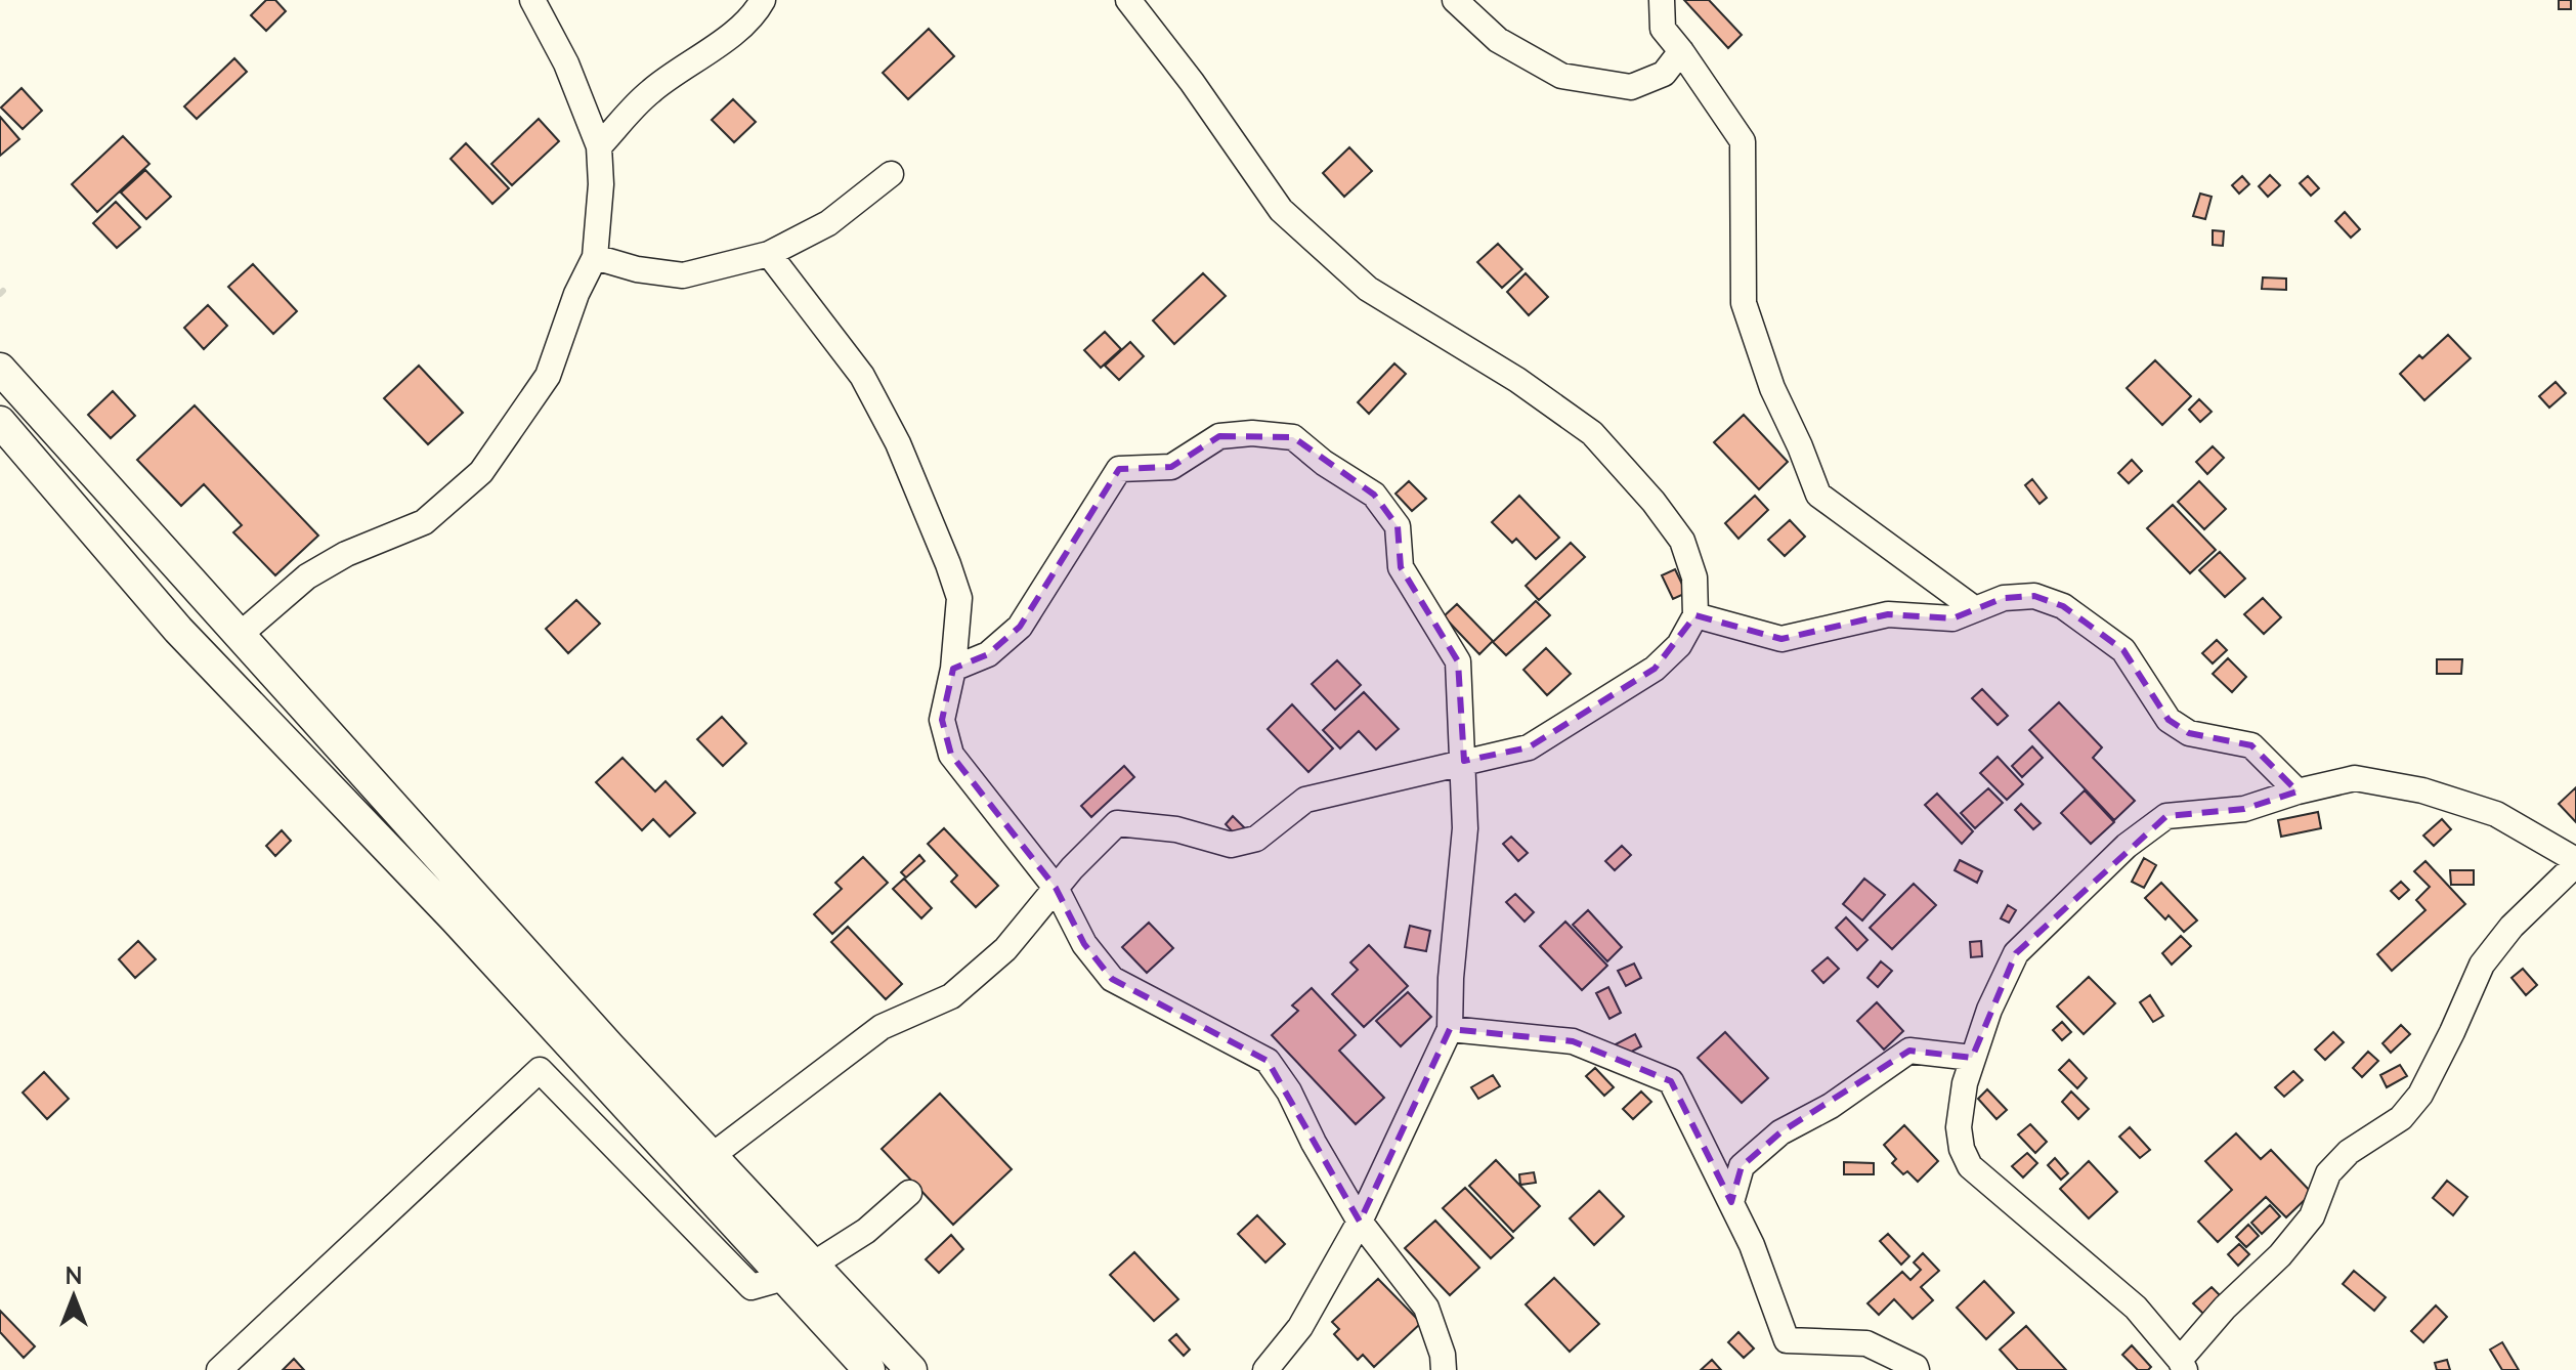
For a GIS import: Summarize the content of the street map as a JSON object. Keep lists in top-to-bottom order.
{
  "north": "top"
}
